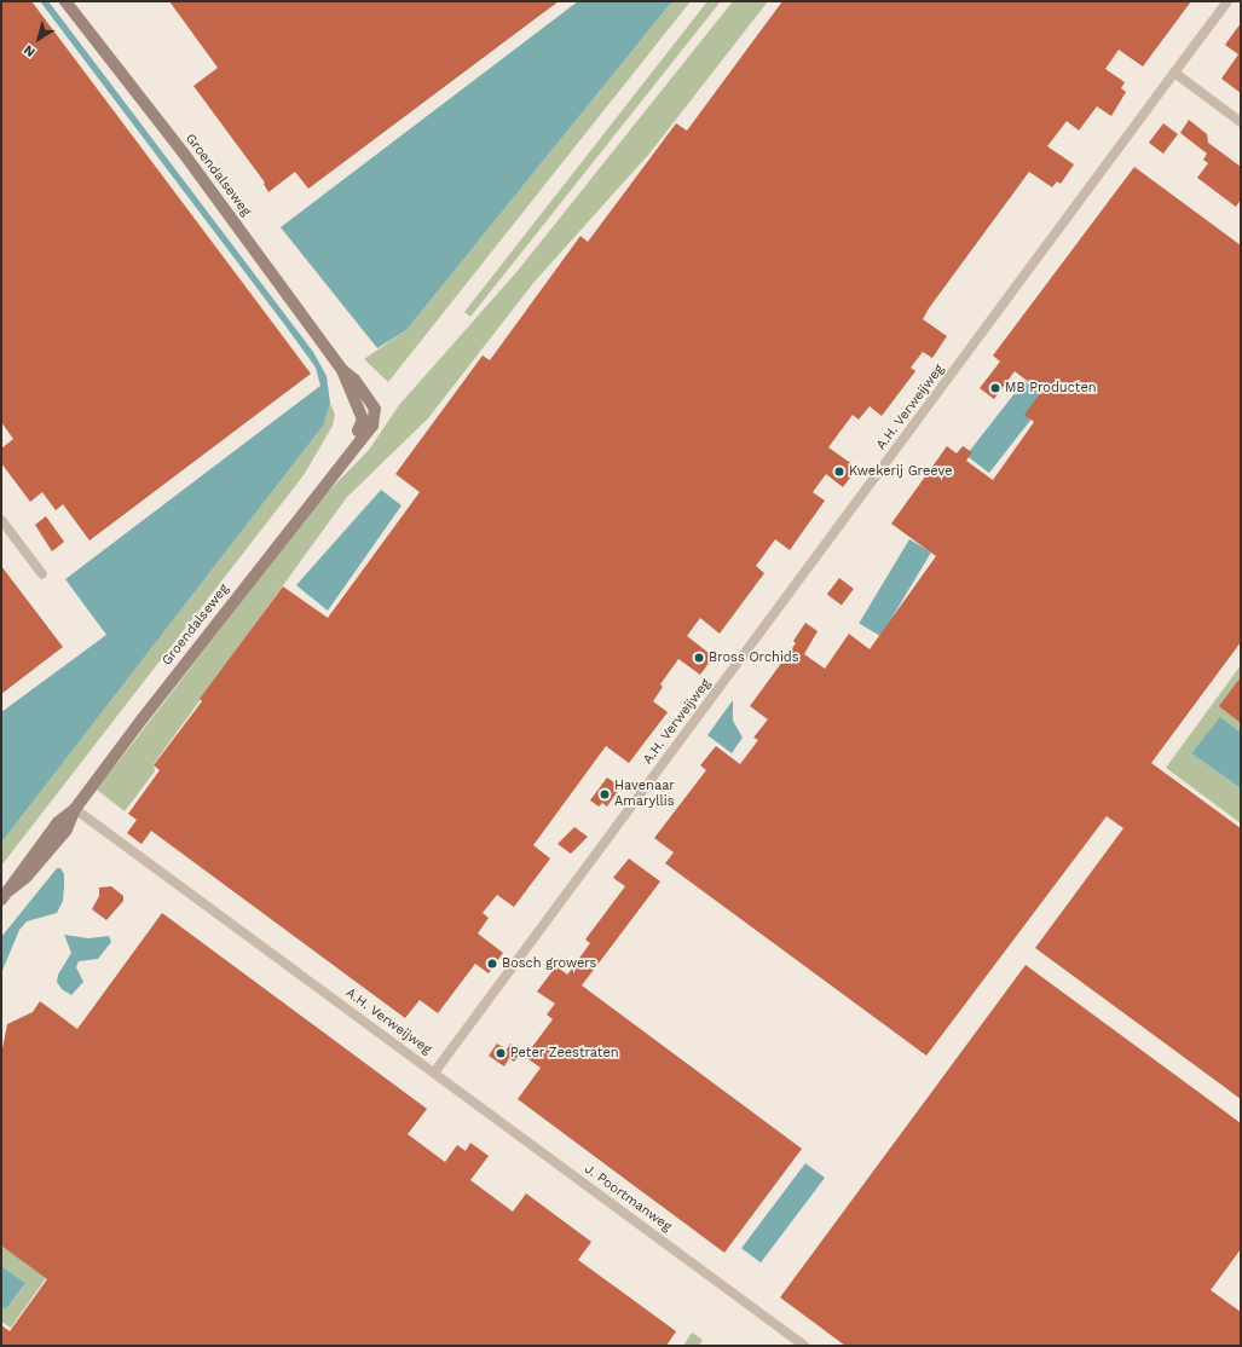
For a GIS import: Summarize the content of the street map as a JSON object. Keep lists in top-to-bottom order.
{
  "streets": {
    "street": ["Groendalseweg", "A.H. Verweijweg", "J. Poortmanweg"]
  },
  "crossings": [
    ["Groendalseweg", "A.H. Verweijweg"],
    ["A.H. Verweijweg", "J. Poortmanweg"]
  ],
  "places": [
    "MB Producten",
    "Kwekerij Greeve",
    "Bross Orchids",
    "Havenaar Amaryllis",
    "Bosch growers",
    "Peter Zeestraten"
  ],
  "north": "bottom left"
}
